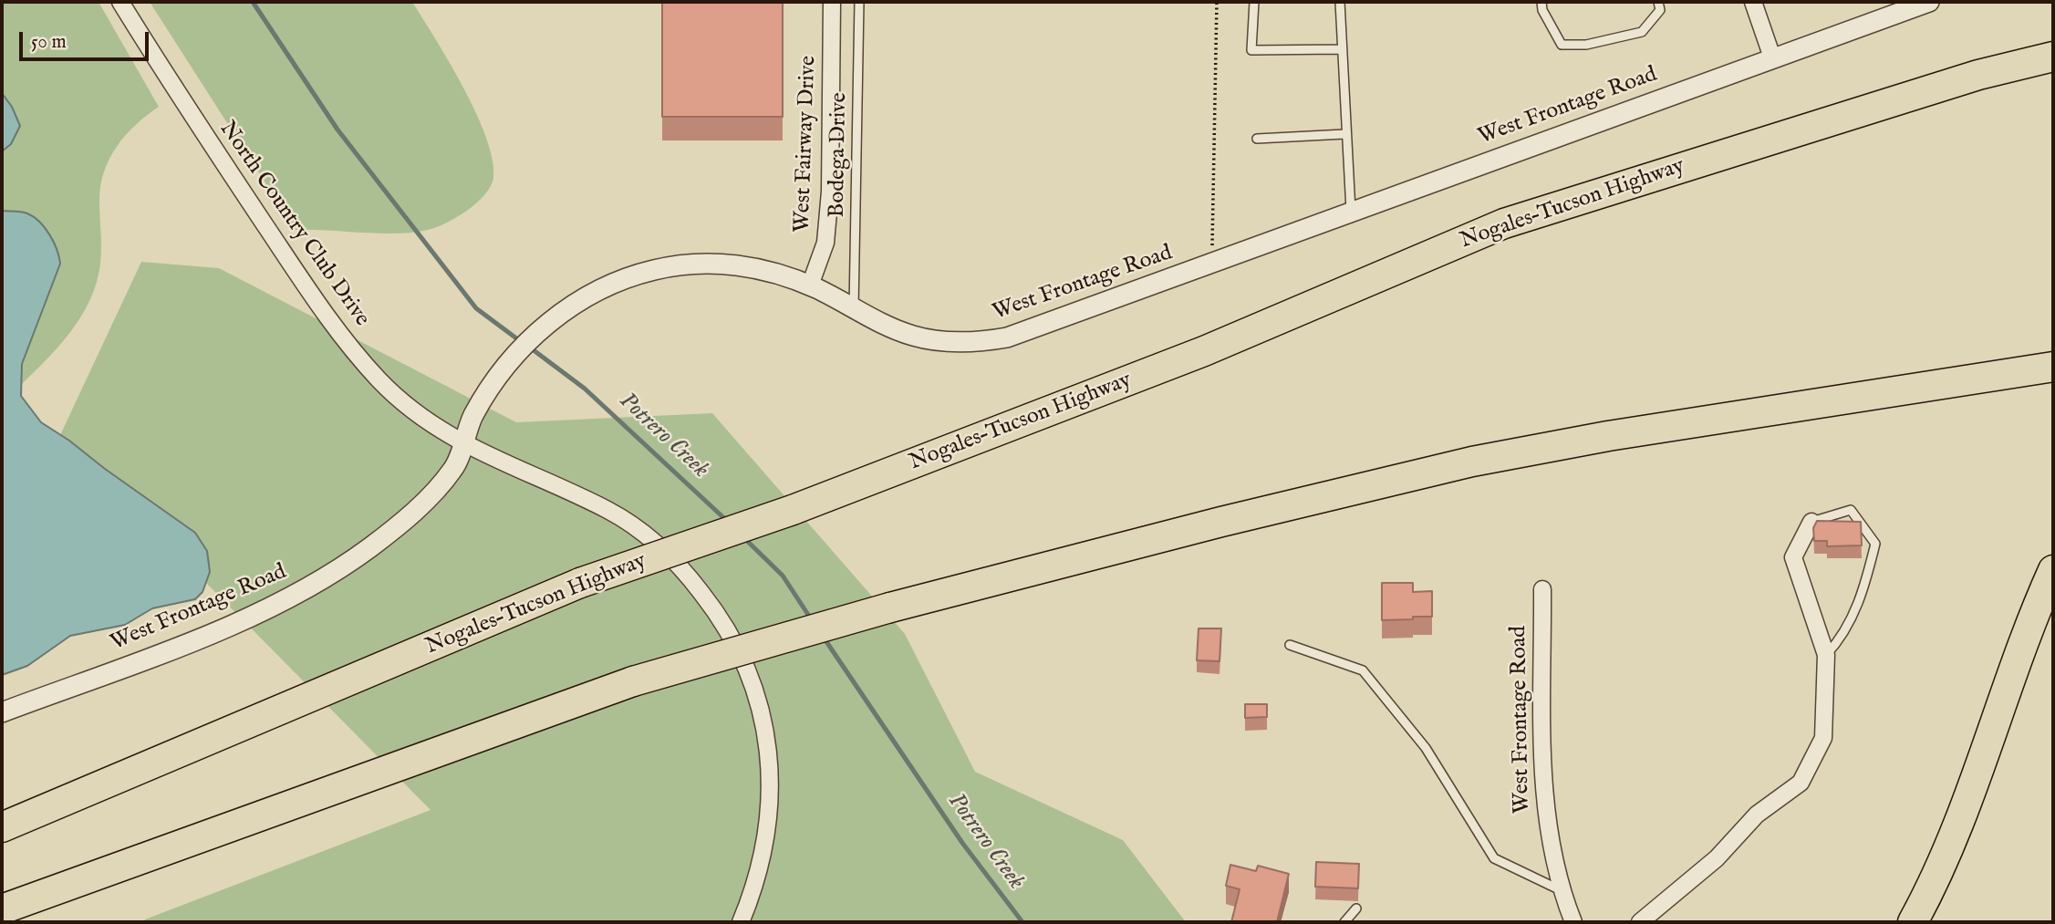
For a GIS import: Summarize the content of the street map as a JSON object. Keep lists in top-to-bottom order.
{
  "streets": {
    "highway": ["Nogales–Tucson Highway"],
    "street": ["West Frontage Road", "West Fairway Drive", "North Country Club Drive"],
    "lane": ["Bodega Drive"]
  },
  "crossings": [
    ["West Frontage Road", "West Fairway Drive"],
    ["West Frontage Road", "Bodega Drive"],
    ["West Frontage Road", "North Country Club Drive"]
  ],
  "water": ["Potrero Creek"],
  "scale_bar": "50 m"
}
